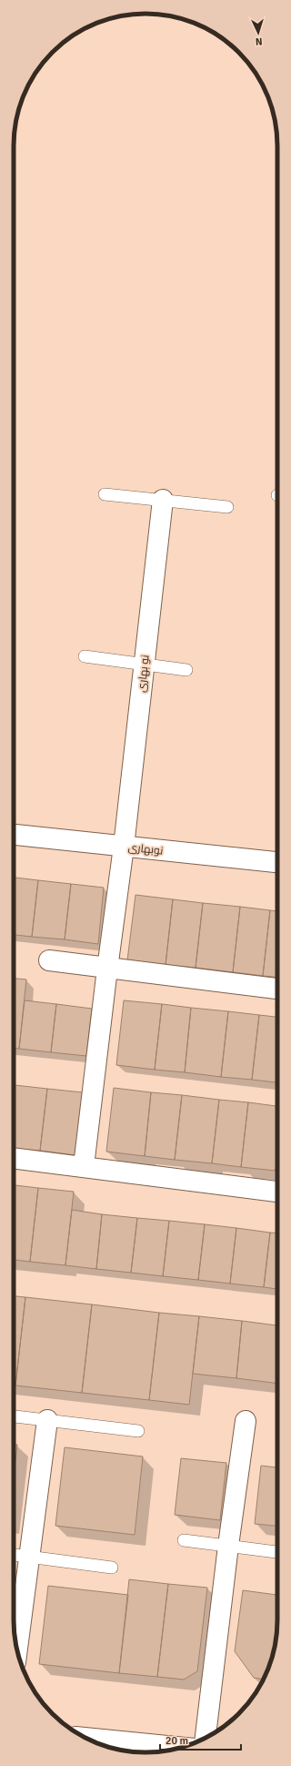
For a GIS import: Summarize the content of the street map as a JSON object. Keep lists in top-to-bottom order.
{
  "streets": {
    "street": ["نو بهاری", "نوبهاری"]
  },
  "crossings": [
    ["نو بهاری", "نوبهاری"]
  ],
  "scale_bar": "20 m",
  "north": "bottom"
}
